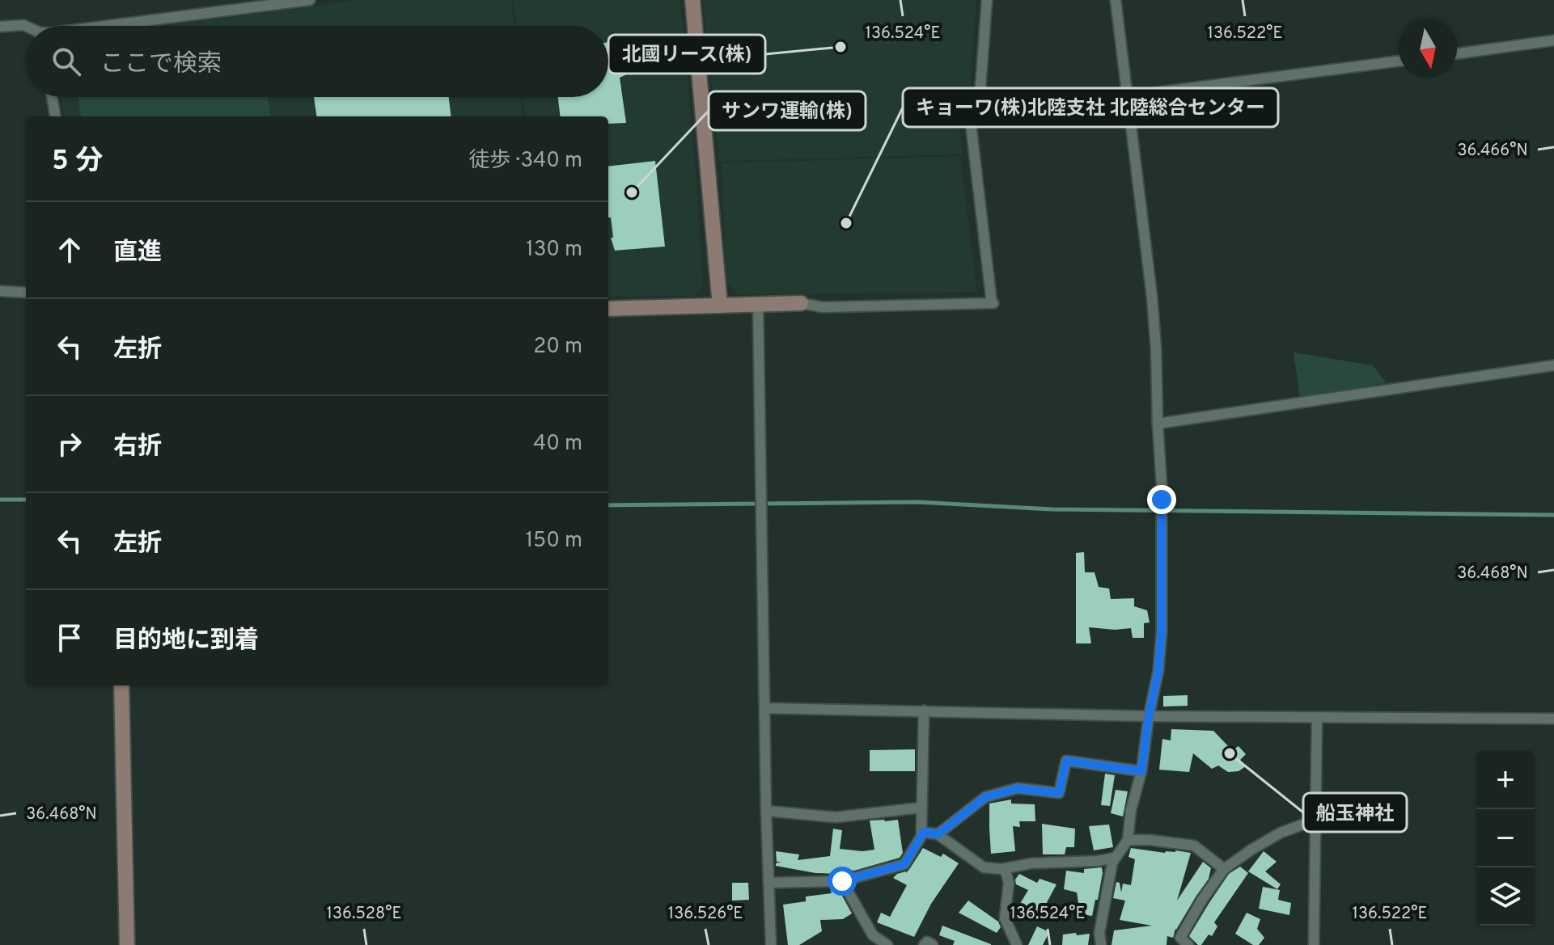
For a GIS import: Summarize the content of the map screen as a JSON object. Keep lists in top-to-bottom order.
{
  "places": [
    "北國リース(株)",
    "サンワ運輸(株)",
    "キョーワ(株)北陸支社 北陸総合センター",
    "船玉神社"
  ],
  "north": "bottom",
  "page": {
    "search": "ここで検索",
    "heading": ["5 分", "徒歩 · 340 m"],
    "list": [
      ["直進", "130 m"],
      ["左折", "20 m"],
      ["右折", "40 m"],
      ["左折", "150 m"],
      "目的地に到着"
    ],
    "map_buttons": ["+", "−"]
  },
  "coordinates": [
    "136.524°E",
    "136.522°E",
    "36.466°N",
    "36.468°N",
    "136.528°E",
    "136.526°E"
  ]
}
